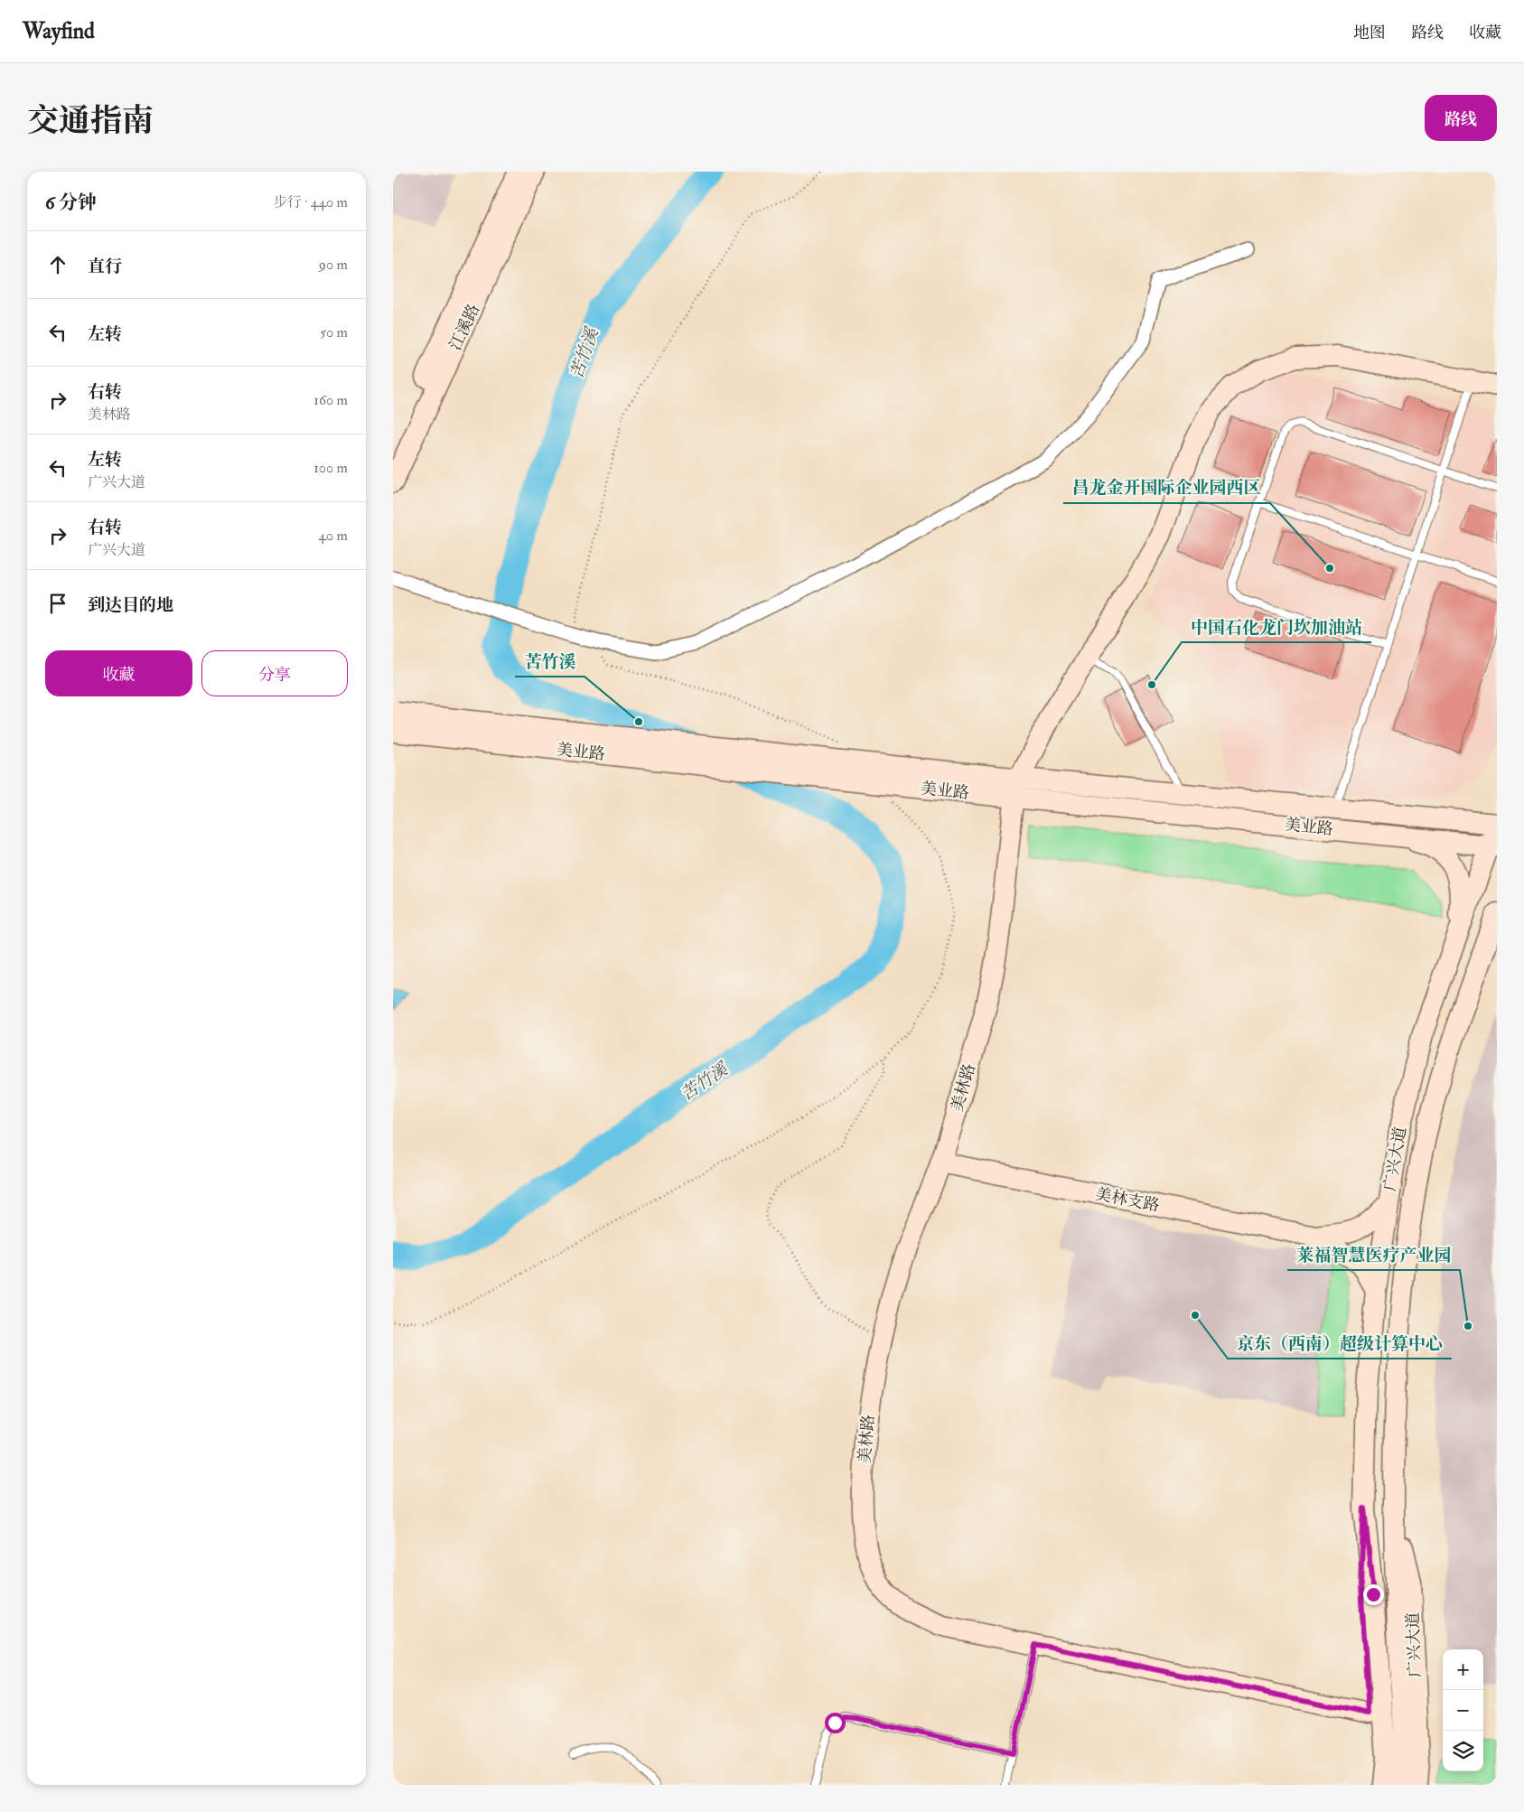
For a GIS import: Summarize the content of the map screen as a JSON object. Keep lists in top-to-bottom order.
{
  "streets": {
    "main road": [
      "江溪路",
      "美业路",
      "美林路",
      "广兴大道",
      "美林支路"
    ]
  },
  "crossings": [
    ["美业路", "美林路"],
    ["美业路", "广兴大道"],
    ["美林路", "广兴大道"],
    ["美林路", "美林支路"]
  ],
  "water": ["苦竹溪"],
  "places": [
    "昌龙金开国际企业园西区",
    "中国石化龙门坎加油站",
    "苦竹溪",
    "京东（西南）超级计算中心",
    "莱福智慧医疗产业园"
  ],
  "page": {
    "header": "Wayfind",
    "nav": ["地图", "路线", "收藏"],
    "title": "交通指南",
    "buttons": [
      "路线",
      ["收藏", "分享"]
    ],
    "heading": ["6 分钟", "步行 · 440 m"],
    "list": [
      ["直行", "90 m"],
      ["左转", "50 m"],
      ["右转", "美林路", "160 m"],
      ["左转", "广兴大道", "100 m"],
      ["右转", "广兴大道", "40 m"],
      "到达目的地"
    ],
    "map_buttons": ["+", "−"]
  }
}
